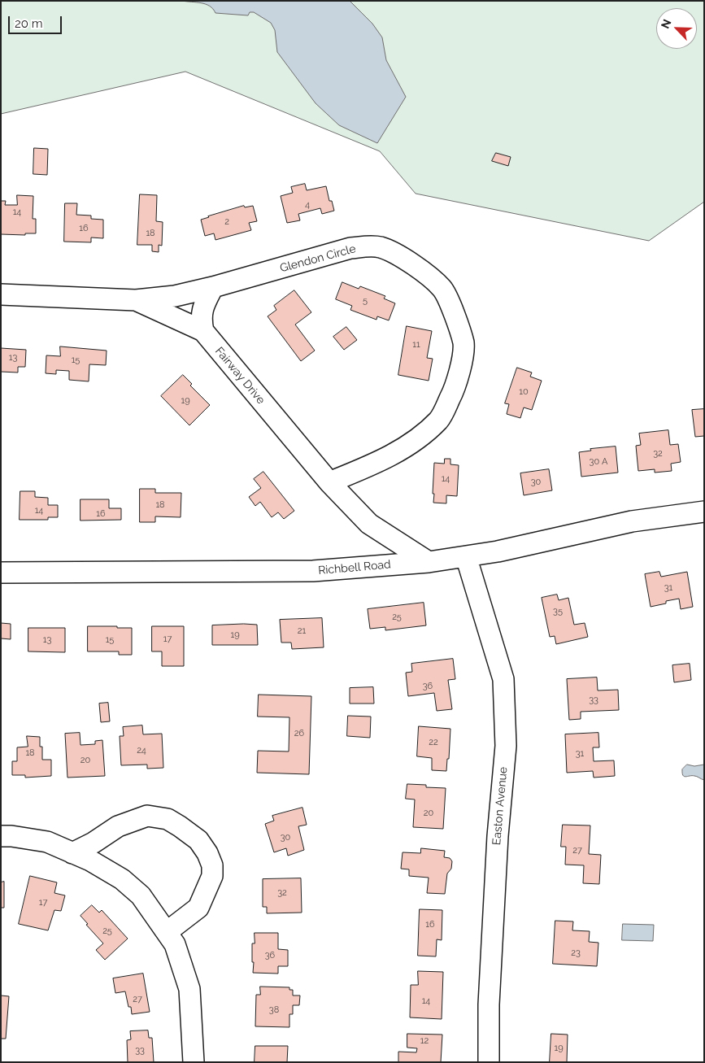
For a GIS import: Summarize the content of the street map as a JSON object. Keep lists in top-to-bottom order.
{
  "streets": {
    "street": [
      "Glendon Circle",
      "Fairway Drive",
      "Richbell Road",
      "Easton Avenue"
    ]
  },
  "crossings": [
    ["Glendon Circle", "Fairway Drive"],
    ["Fairway Drive", "Richbell Road"],
    ["Richbell Road", "Easton Avenue"]
  ],
  "house_numbers": [
    "4",
    "14",
    "2",
    "16",
    "18",
    "5",
    "11",
    "13",
    "15",
    "10",
    "19",
    "32",
    "30 A",
    "14",
    "30",
    "18",
    "14",
    "16",
    "31",
    "35",
    "25",
    "21",
    "19",
    "17",
    "13",
    "15",
    "36",
    "33",
    "26",
    "22",
    "24",
    "18",
    "31",
    "20",
    "20",
    "30",
    "27",
    "32",
    "17",
    "16",
    "25",
    "23",
    "36",
    "27",
    "14",
    "38",
    "12",
    "19",
    "33"
  ],
  "scale_bar": "20 m",
  "north": "top left"
}
